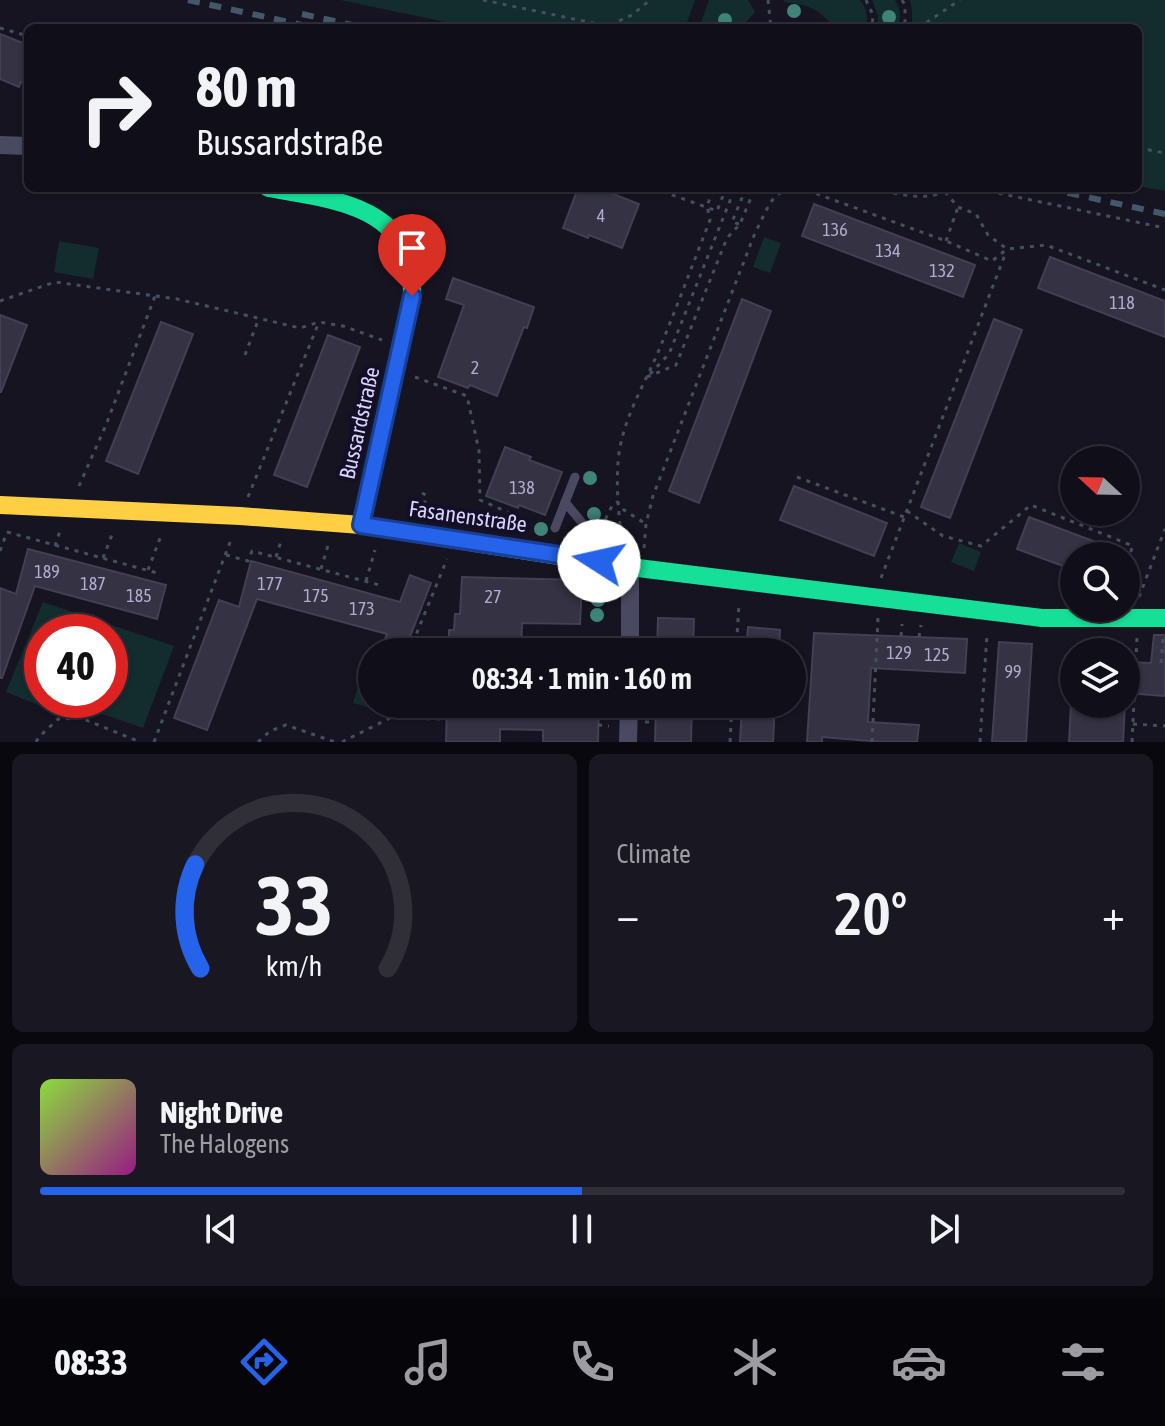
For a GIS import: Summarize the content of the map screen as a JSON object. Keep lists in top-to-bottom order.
{
  "streets": {
    "street": ["Bussardstraße", "Fasanenstraße"]
  },
  "crossings": [
    ["Bussardstraße", "Fasanenstraße"]
  ],
  "house_numbers": [
    "4",
    "136",
    "134",
    "132",
    "118",
    "2",
    "138",
    "189",
    "187",
    "177",
    "185",
    "175",
    "27",
    "173",
    "129",
    "125",
    "99"
  ],
  "north": "left",
  "page": {
    "turn": ["80 m", "Bussardstraße"],
    "limit": "40",
    "trip": "08:34 · 1 min · 160 m",
    "tile": "Climate",
    "heat": ["−", "20°", "+"],
    "song": ["Night Drive", "The Halogens"],
    "tabs": "08:33",
    "gauge": ["33", "km/h"]
  }
}
